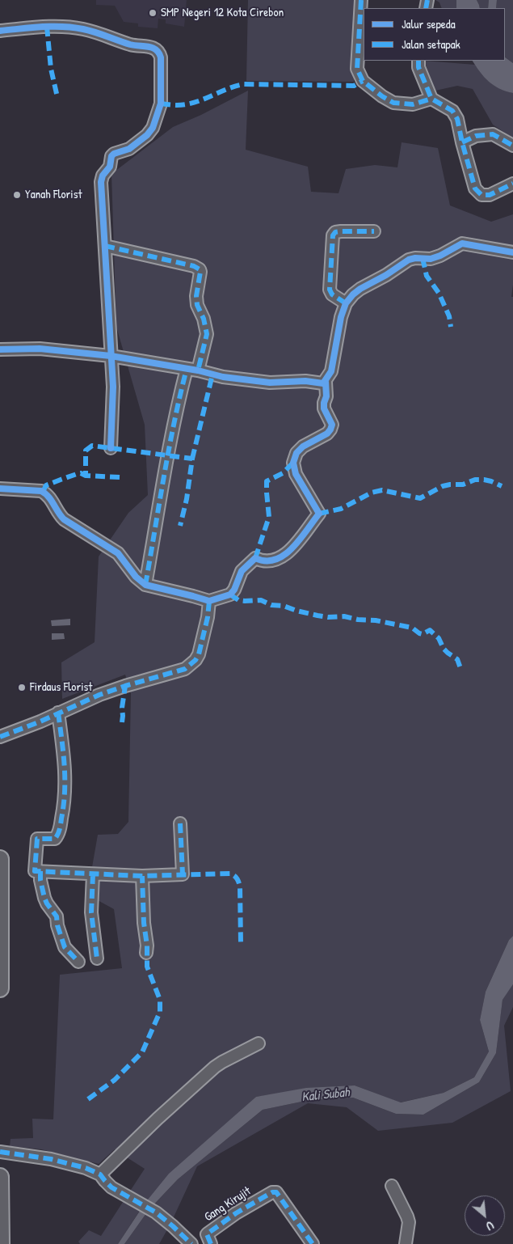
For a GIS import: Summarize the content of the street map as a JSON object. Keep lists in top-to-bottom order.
{
  "streets": {
    "street": ["Gang Kirujit"]
  },
  "water": ["Kali Subah"],
  "places": ["SMP Negeri 12 Kota Cirebon", "Yanah Florist", "Firdaus Florist"],
  "legend": ["Jalur sepeda", "Jalan setapak"],
  "north": "bottom right"
}
